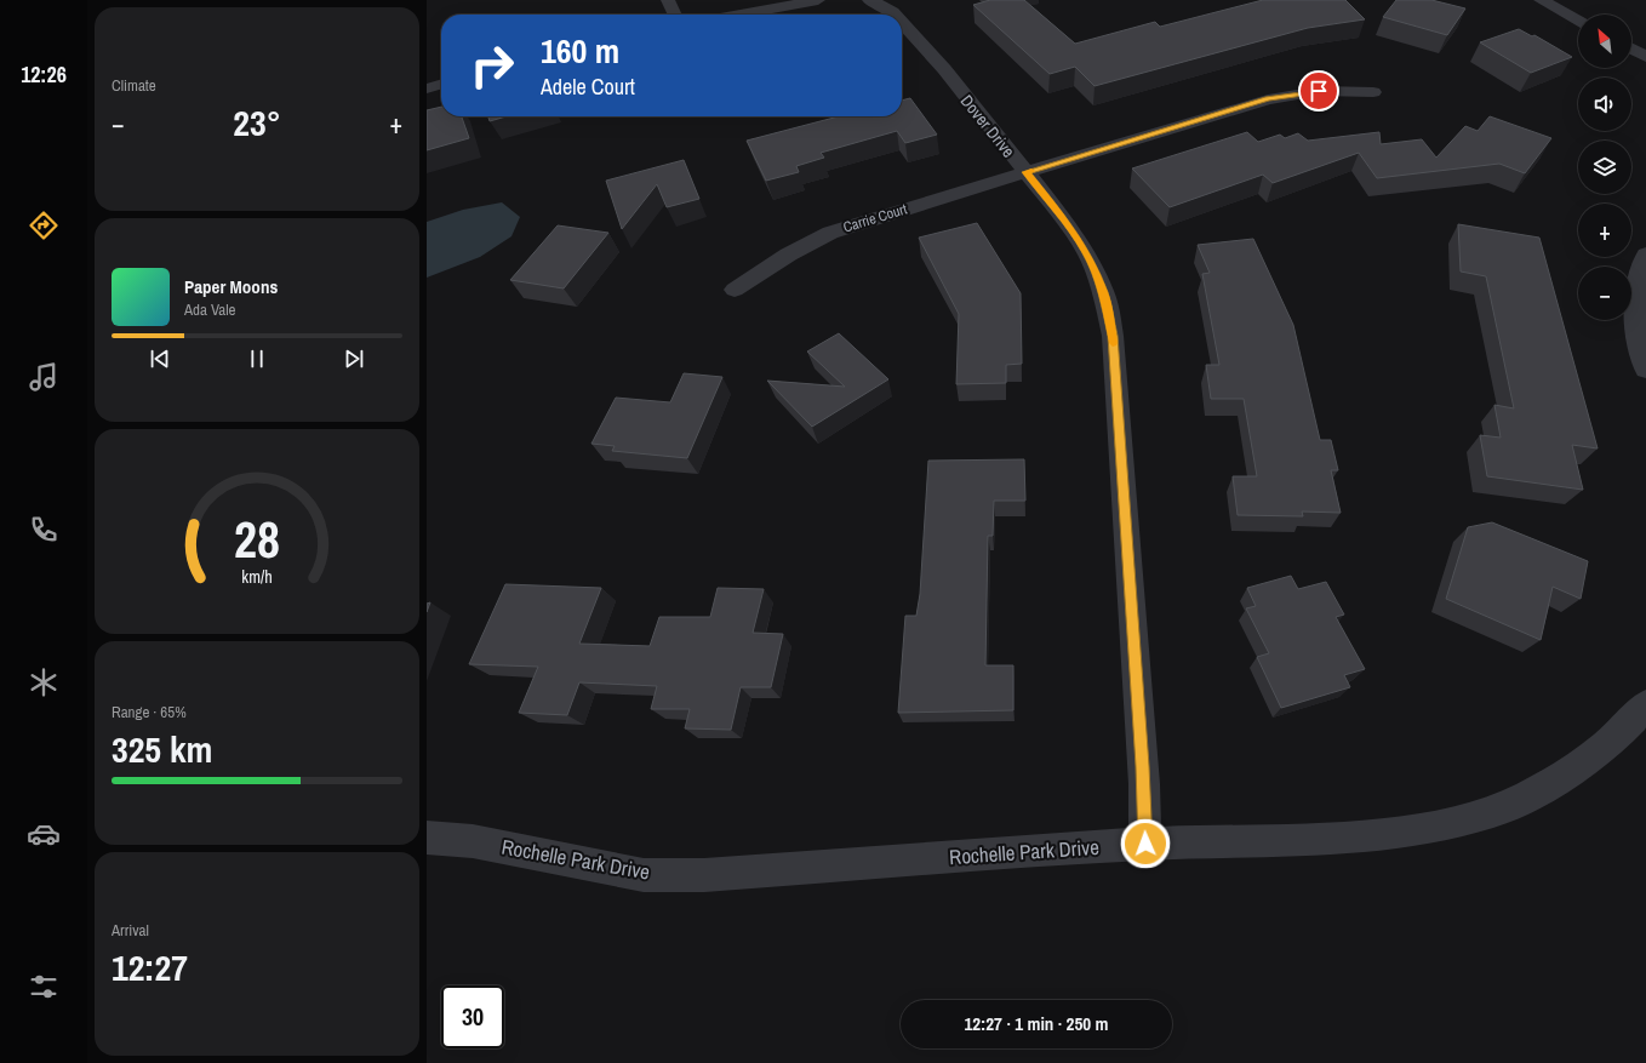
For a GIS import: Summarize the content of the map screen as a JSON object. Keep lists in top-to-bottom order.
{
  "streets": {
    "street": ["Dover Drive", "Carrie Court", "Rochelle Park Drive"]
  },
  "crossings": [
    ["Dover Drive", "Carrie Court"],
    ["Dover Drive", "Rochelle Park Drive"]
  ],
  "north": "top left",
  "page": {
    "tabs": "12:26",
    "tile": [
      "Climate",
      ["Range · 65%", "325 km"],
      ["Arrival", "12:27"]
    ],
    "map_buttons": ["+", "−"],
    "turn": ["160 m", "Adele Court"],
    "heat": ["−", "23°", "+"],
    "song": ["Paper Moons", "Ada Vale"],
    "limit": "30",
    "trip": "12:27 · 1 min · 250 m",
    "gauge": ["28", "km/h"]
  }
}
